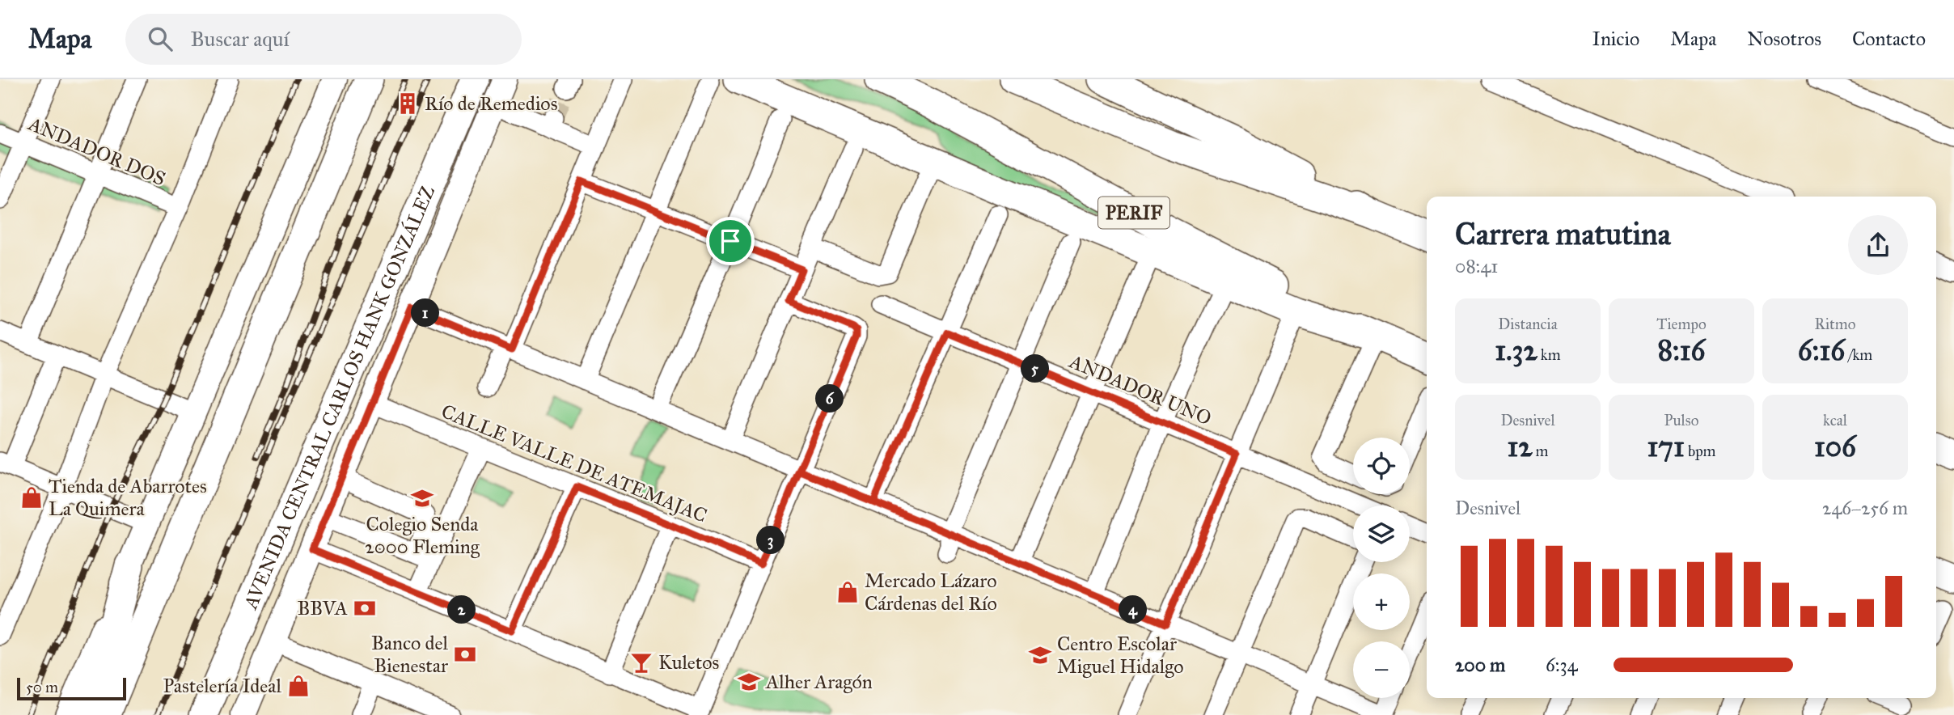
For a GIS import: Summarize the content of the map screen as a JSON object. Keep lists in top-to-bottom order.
{
  "streets": {
    "highway": ["PERIF", "AVENIDA CENTRAL CARLOS HANK GONZÁLEZ"],
    "street": ["ANDADOR DOS", "ANDADOR UNO", "CALLE VALLE DE ATEMAJAC"]
  },
  "crossings": [
    ["AVENIDA CENTRAL CARLOS HANK GONZÁLEZ", "CALLE VALLE DE ATEMAJAC"]
  ],
  "places": {
    "building": ["Río de Remedios"],
    "shop": ["Tienda de Abarrotes La Quimera", "Mercado Lázaro Cárdenas del Río", "Pastelería Ideal"],
    "school or university": ["Colegio Senda 2000 Fleming", "Centro Escolar Miguel Hidalgo", "Alher Aragón"],
    "bank": ["BBVA", "Banco del Bienestar"],
    "bar": ["Kuletos"]
  },
  "scale_bar": "50 m",
  "page": {
    "header": "Mapa",
    "search": "Buscar aquí",
    "nav": [
      "Inicio",
      "Mapa",
      "Nosotros",
      "Contacto"
    ],
    "heading": ["Carrera matutina", "08:41"],
    "stats": [
      ["Distancia", "1.32 km"],
      ["Tiempo", "8:16"],
      ["Ritmo", "6:16 /km"],
      ["Desnivel", "12 m"],
      ["Pulso", "171 bpm"],
      ["kcal", "106"]
    ],
    "pins": [
      "1",
      "5",
      "6",
      "3",
      "2",
      "4"
    ],
    "map_buttons": ["+", "−"],
    "chart": ["Desnivel", "246–256 m"],
    "list": [
      {
        "name": "200 m",
        "note": "6:34"
      }
    ],
    "scale": "50 m"
  }
}
